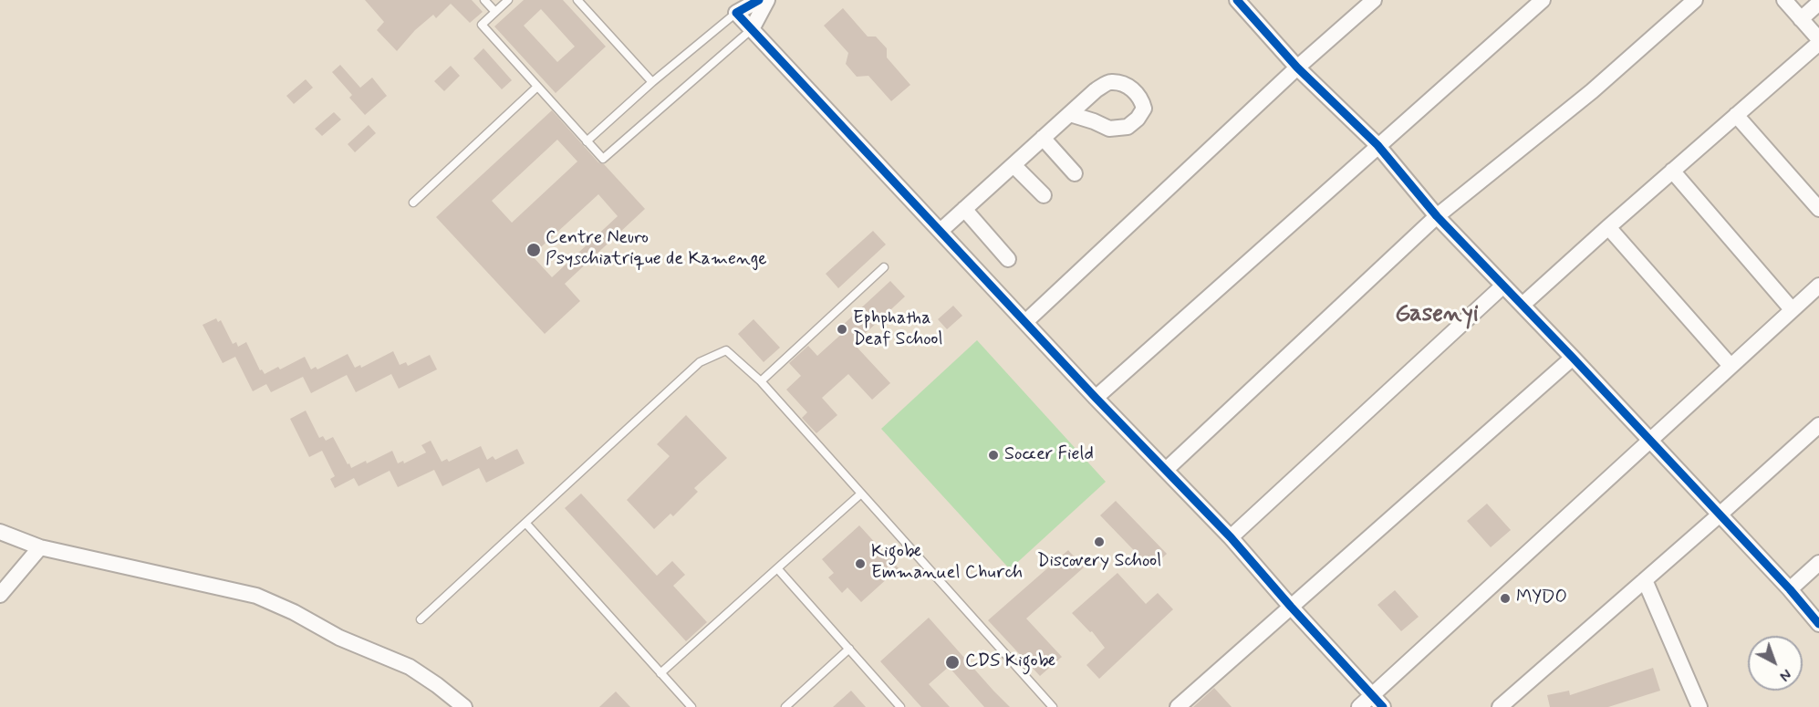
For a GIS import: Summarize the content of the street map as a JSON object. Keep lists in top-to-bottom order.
{
  "districts": ["Gasenyi"],
  "places": [
    "Centre Neuro Psyschiatrique de Kamenge",
    "Ephphatha Deaf School",
    "Soccer Field",
    "Discovery School",
    "Kigobe Emmanuel Church",
    "MYDO",
    "CDS Kigobe"
  ],
  "north": "bottom right"
}
